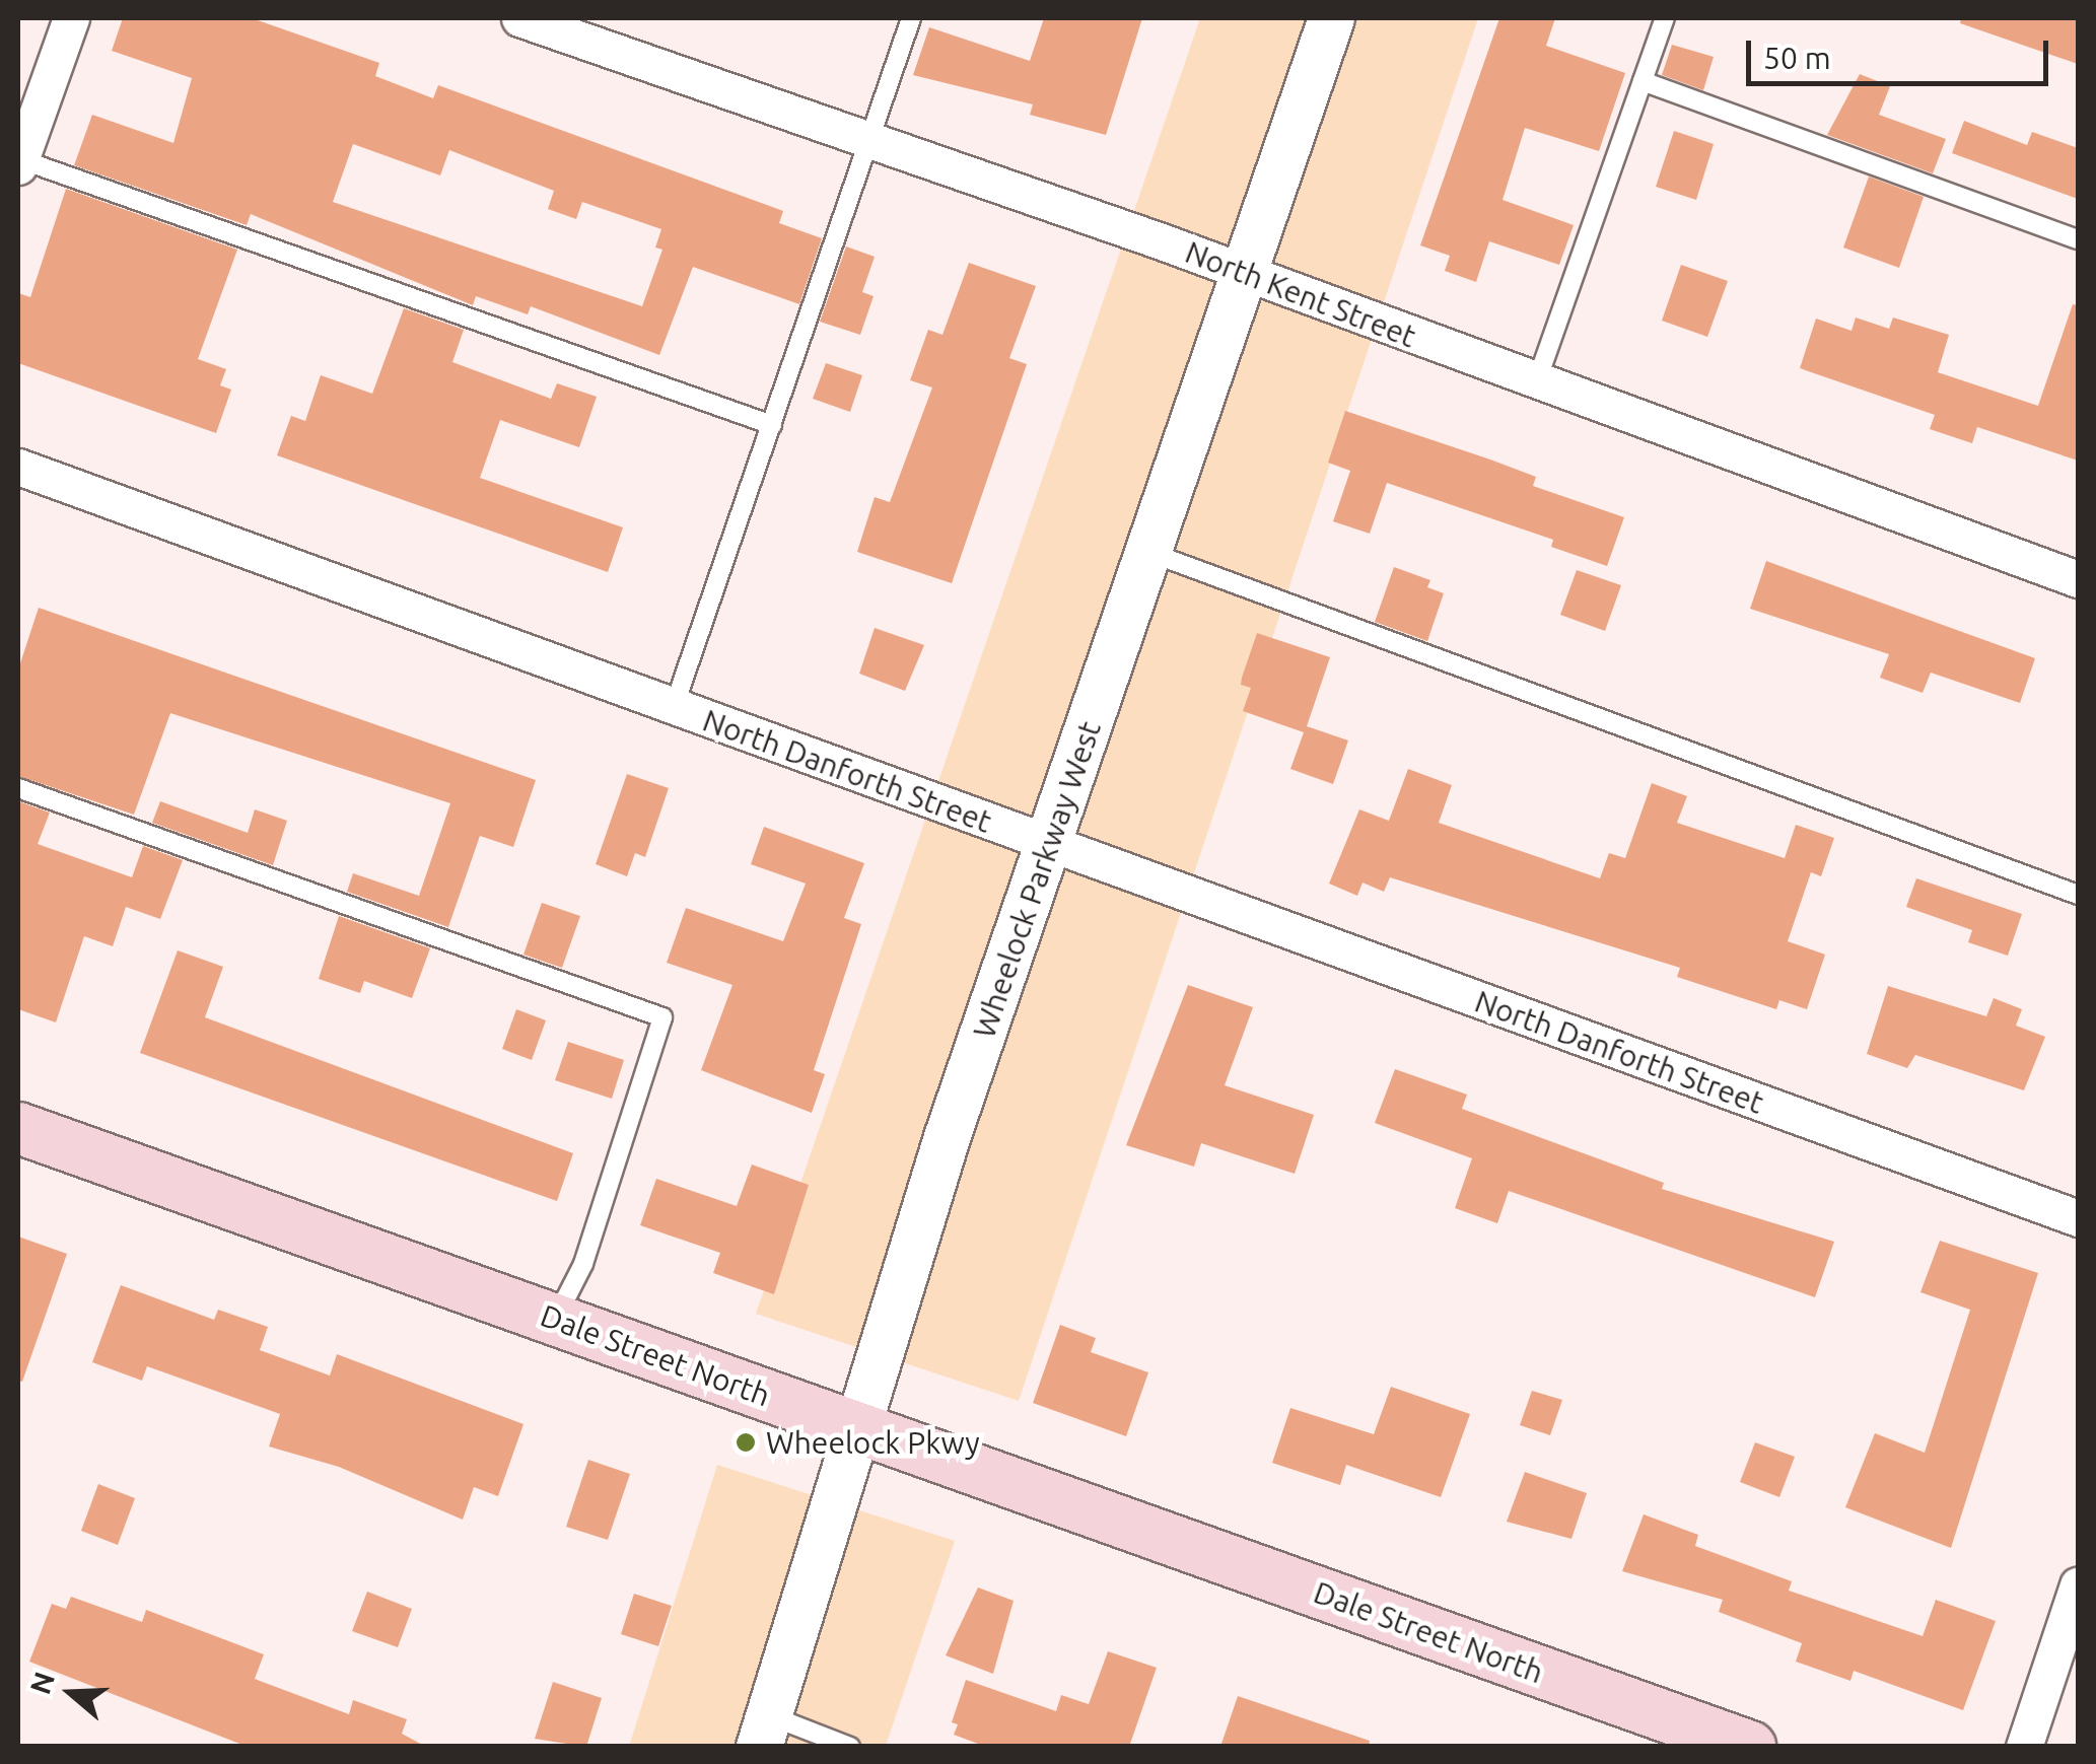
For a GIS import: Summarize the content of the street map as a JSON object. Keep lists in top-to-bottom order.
{
  "streets": {
    "main road": ["Dale Street North"],
    "street": ["North Kent Street", "North Danforth Street", "Wheelock Parkway West"]
  },
  "crossings": [
    ["North Kent Street", "Wheelock Parkway West"],
    ["North Danforth Street", "Wheelock Parkway West"],
    ["Wheelock Parkway West", "Dale Street North"]
  ],
  "places": ["Wheelock Pkwy"],
  "scale_bar": "50 m",
  "north": "left"
}
